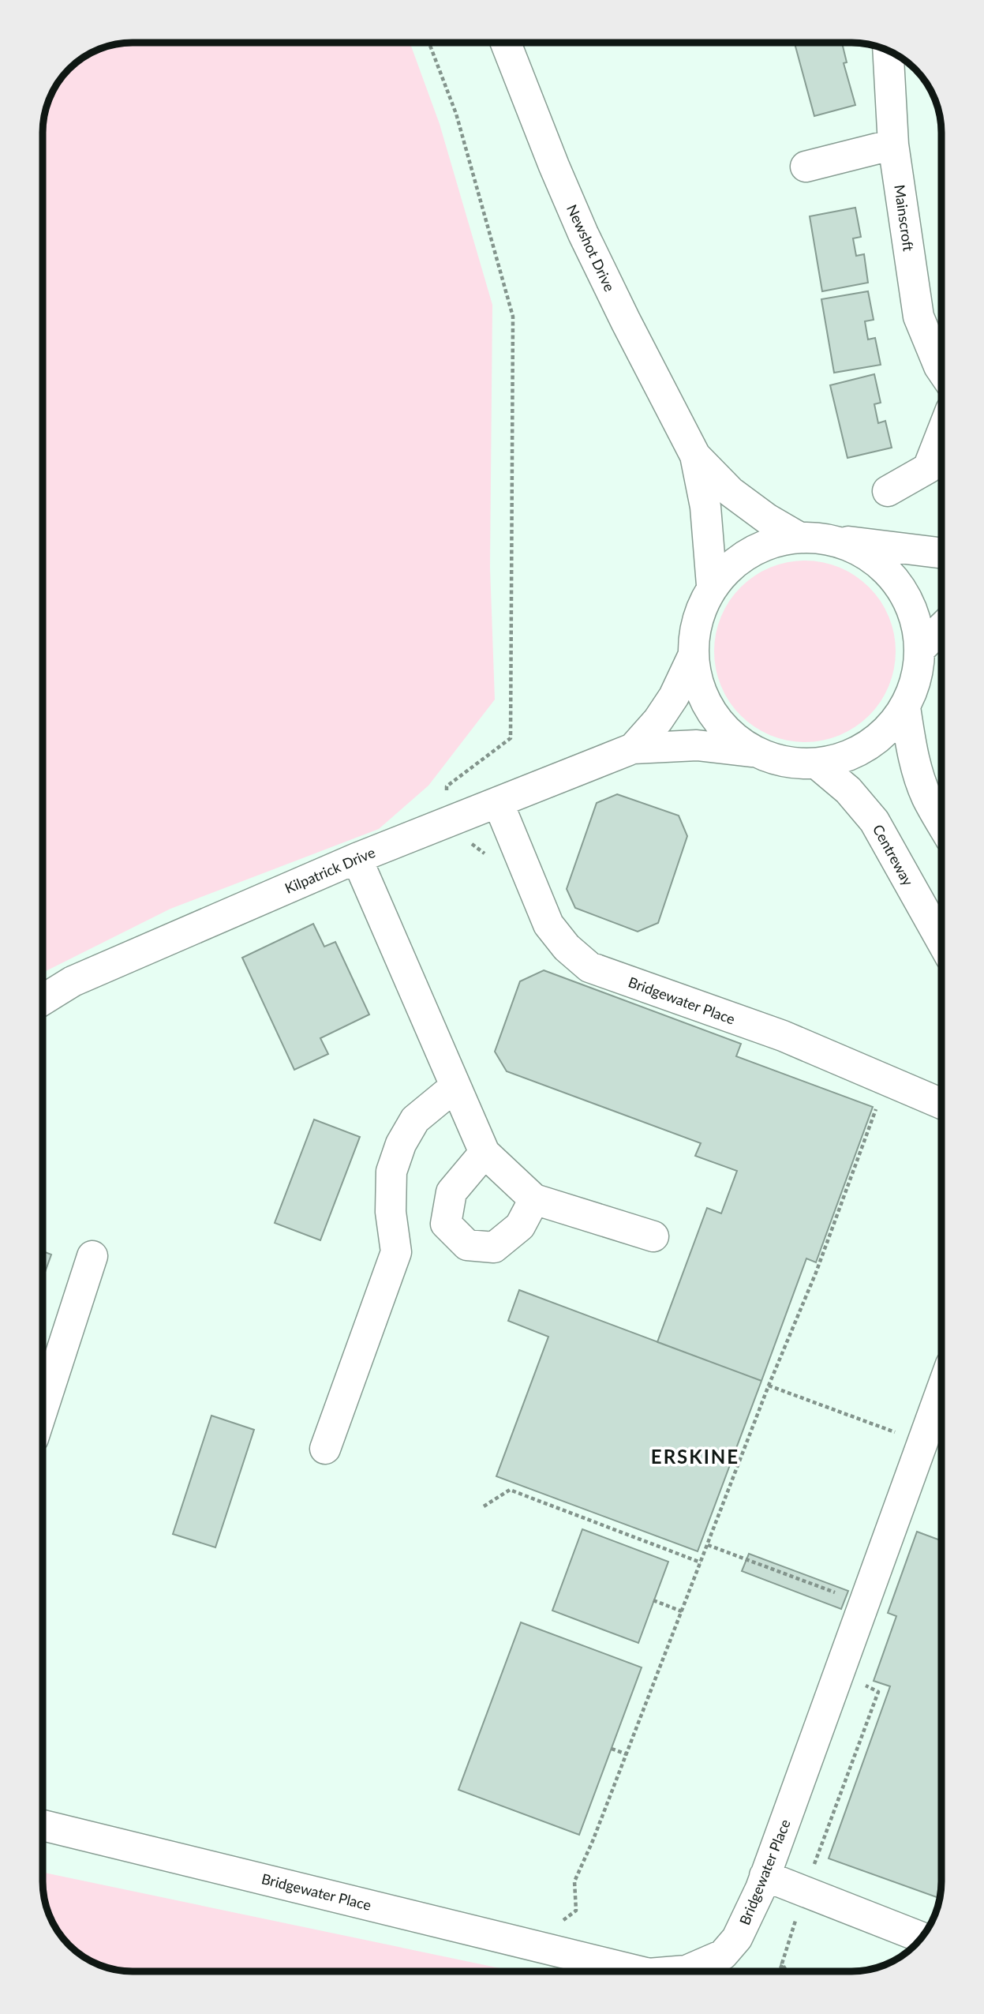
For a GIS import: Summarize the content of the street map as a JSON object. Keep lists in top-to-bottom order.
{
  "streets": {
    "street": [
      "Mainscroft",
      "Newshot Drive",
      "Centreway",
      "Kilpatrick Drive",
      "Bridgewater Place"
    ]
  },
  "crossings": [
    ["Centreway", "Kilpatrick Drive"],
    ["Kilpatrick Drive", "Bridgewater Place"]
  ],
  "districts": ["ERSKINE"]
}
